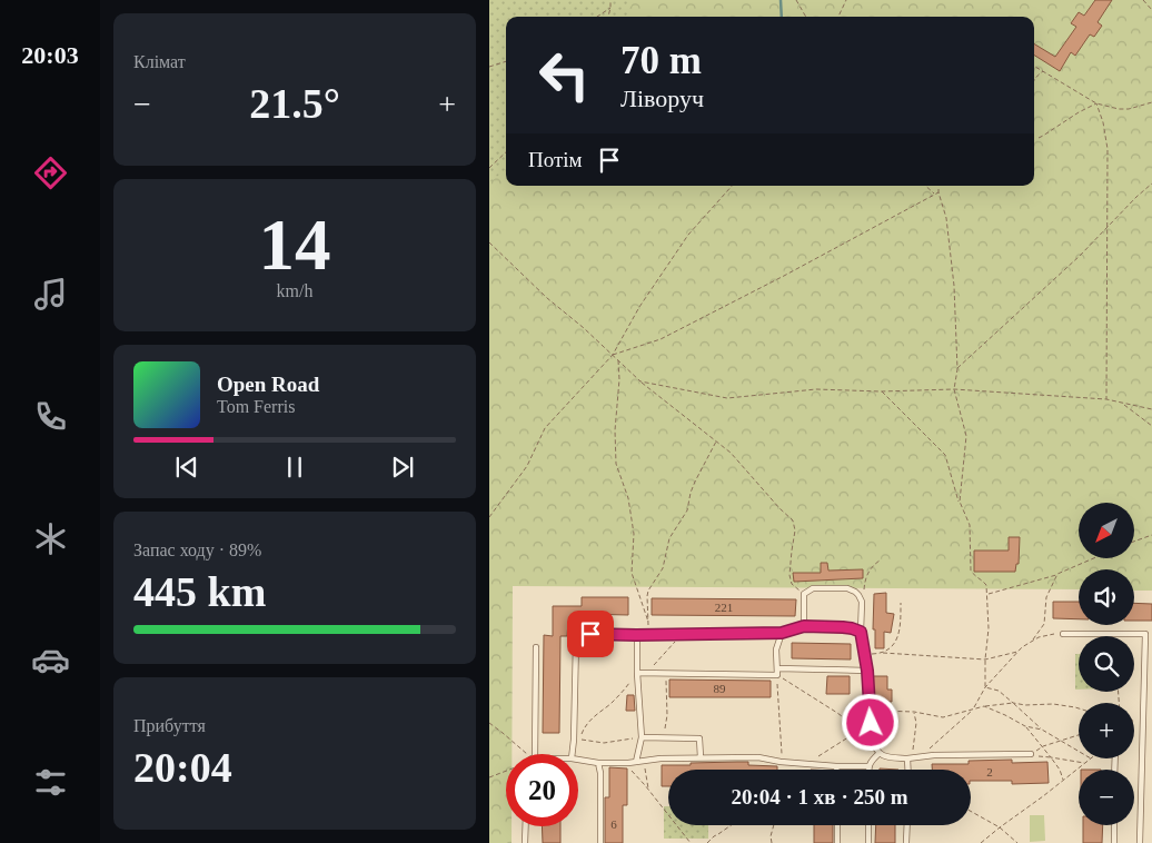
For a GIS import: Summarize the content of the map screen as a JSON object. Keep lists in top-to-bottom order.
{
  "house_numbers": [
    "221",
    "89",
    "2",
    "6"
  ],
  "north": "bottom left",
  "page": {
    "tabs": "20:03",
    "tile": [
      "Клімат",
      ["14", "km/h"],
      ["Запас ходу · 89%", "445 km"],
      ["Прибуття", "20:04"]
    ],
    "turn": ["70 m", "Ліворуч"],
    "heat": ["−", "21.5°", "+"],
    "then": "Потім",
    "song": ["Open Road", "Tom Ferris"],
    "map_buttons": ["+", "−"],
    "limit": "20",
    "trip": "20:04 · 1 хв · 250 m"
  }
}
